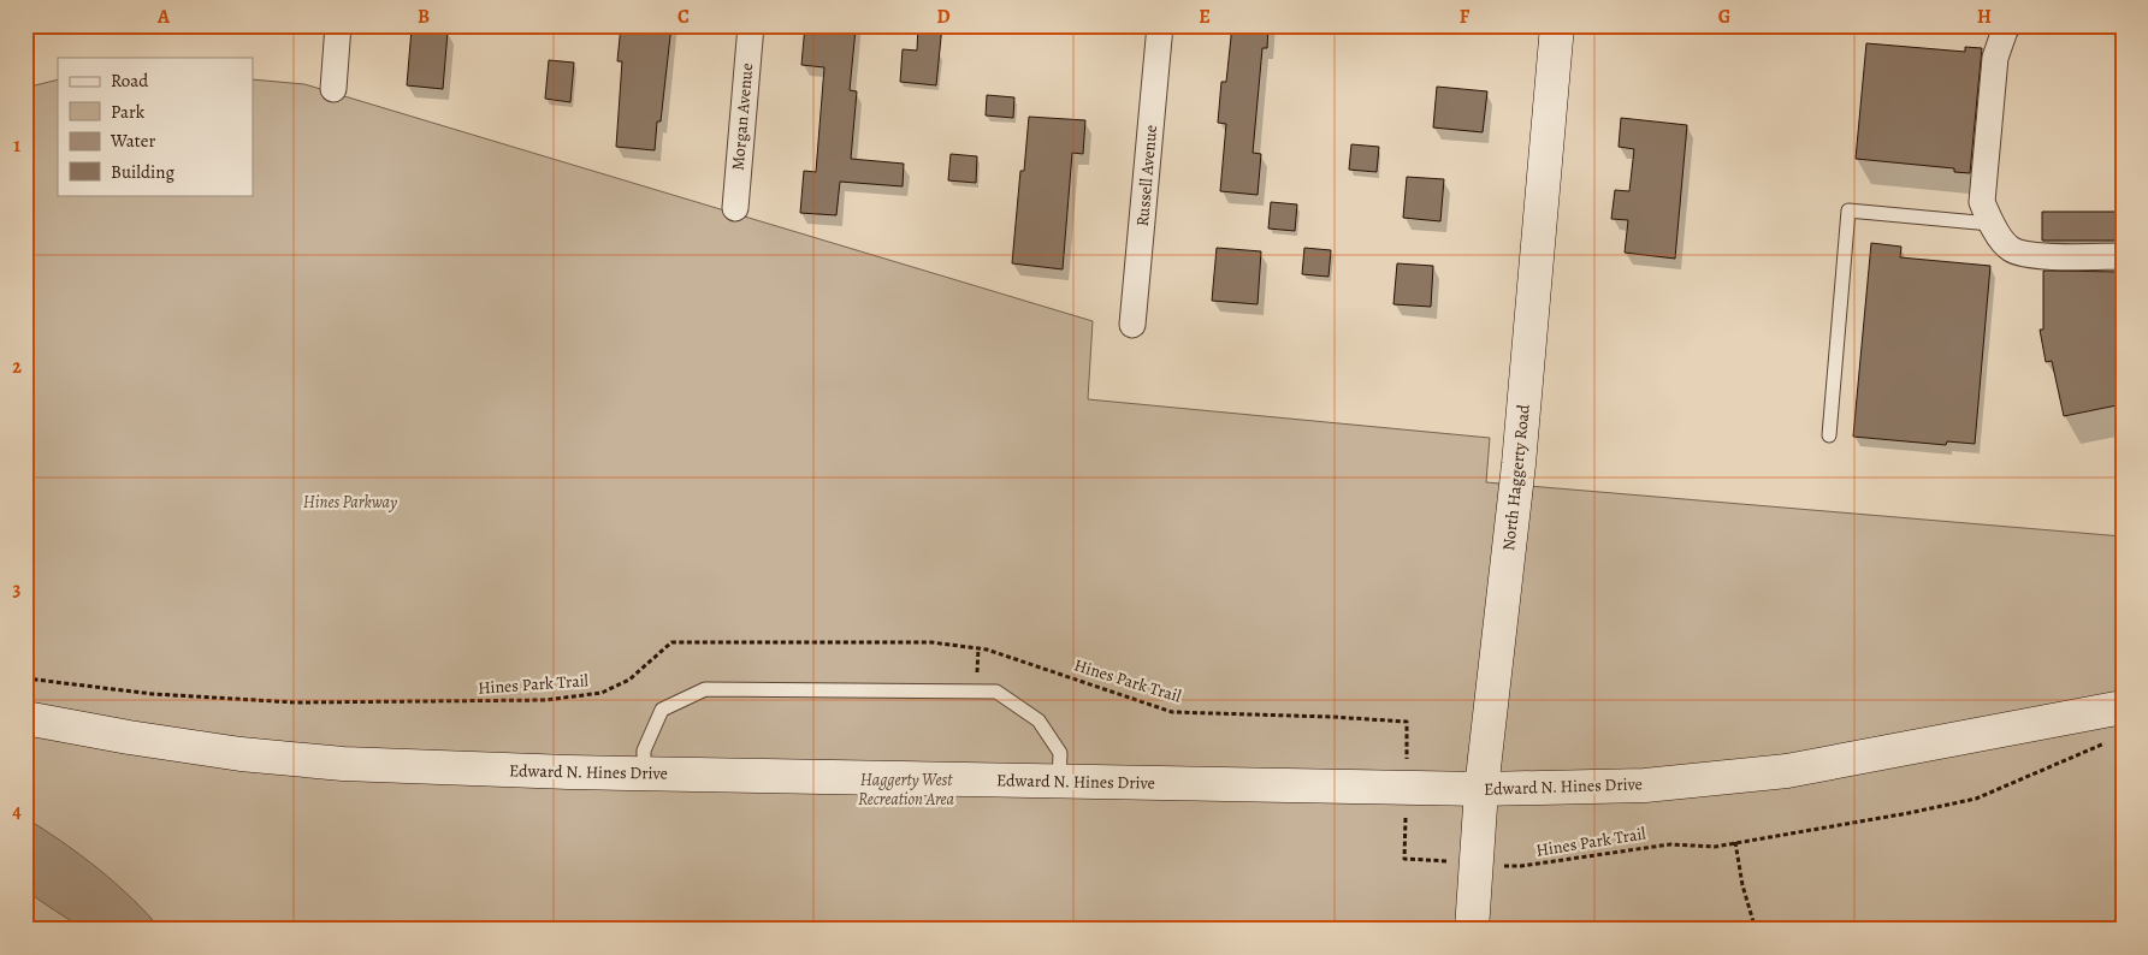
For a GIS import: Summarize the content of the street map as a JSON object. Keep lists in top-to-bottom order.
{
  "streets": {
    "street": [
      "Morgan Avenue",
      "Russell Avenue",
      "North Haggerty Road",
      "Edward N. Hines Drive"
    ],
    "path": ["Hines Park Trail"]
  },
  "crossings": [
    ["North Haggerty Road", "Hines Park Trail"],
    ["North Haggerty Road", "Edward N. Hines Drive"],
    ["Hines Park Trail", "Edward N. Hines Drive"]
  ],
  "parks": ["Hines Parkway", "Haggerty West Recreation Area"],
  "legend": [
    "Road",
    "Park",
    "Water",
    "Building"
  ],
  "grid": {
    "columns": [
      "A",
      "B",
      "C",
      "D",
      "E",
      "F",
      "G",
      "H"
    ],
    "rows": [
      "1",
      "2",
      "3",
      "4"
    ]
  }
}
